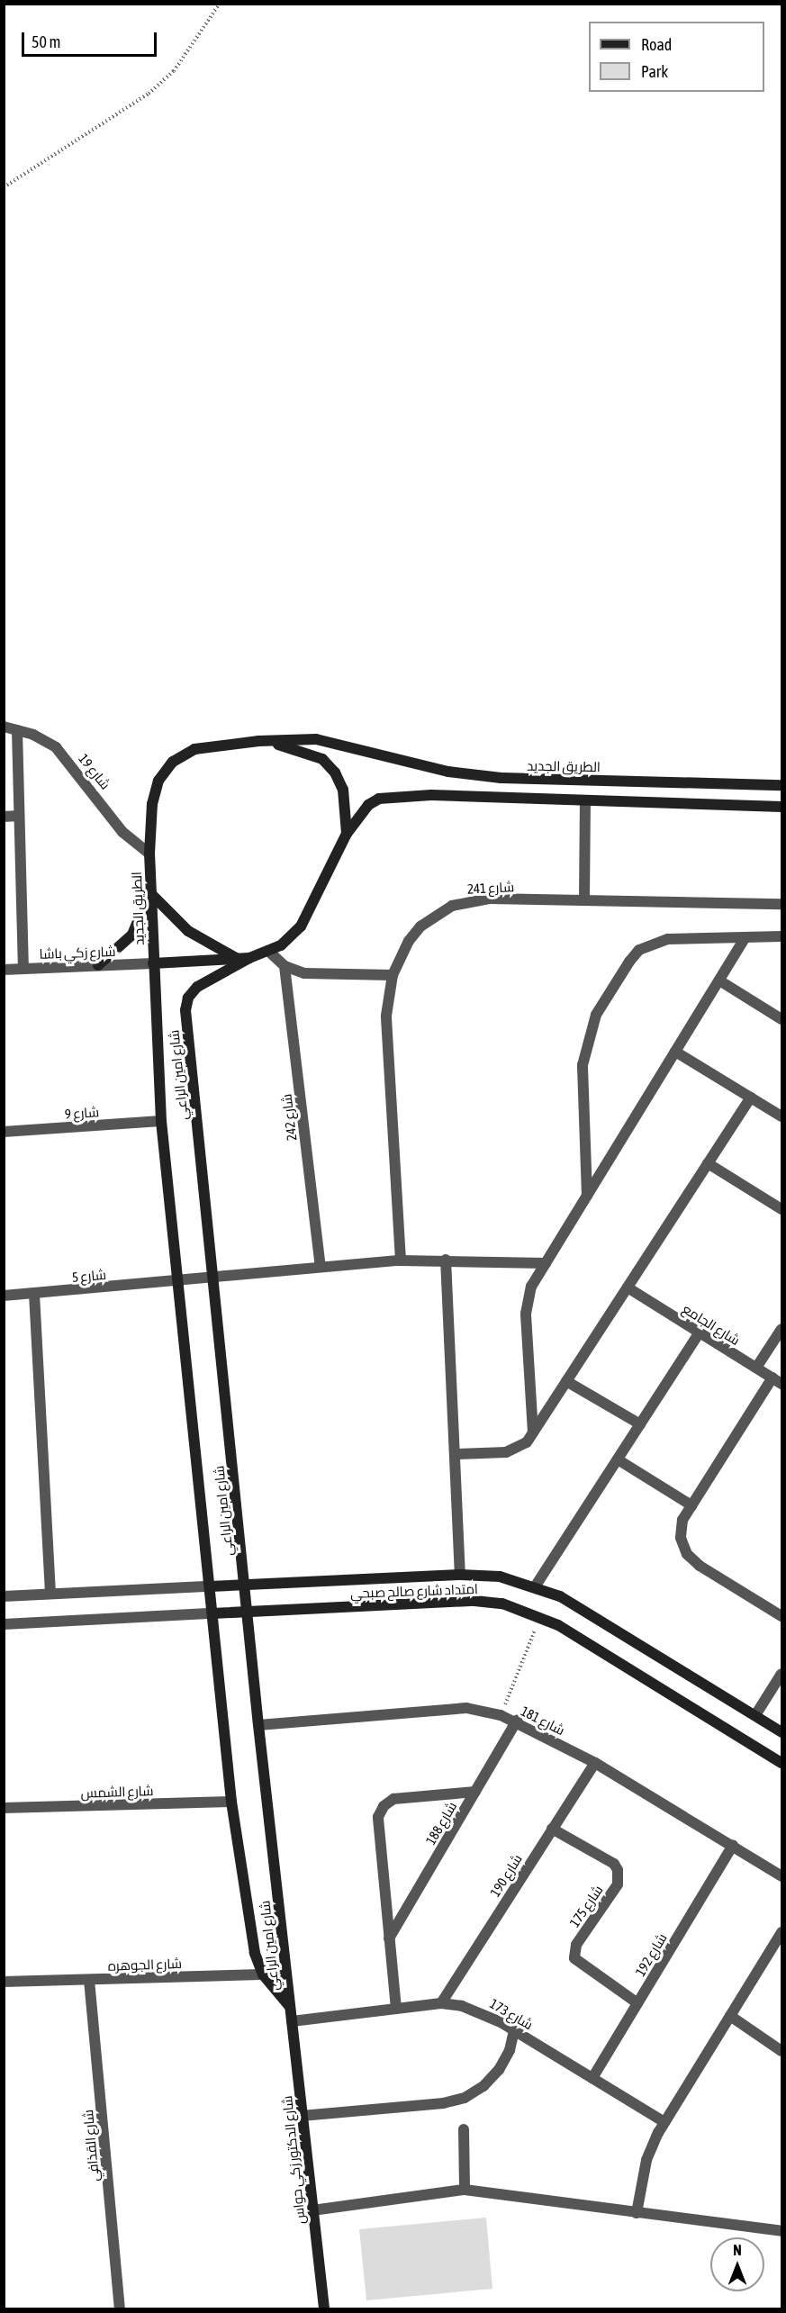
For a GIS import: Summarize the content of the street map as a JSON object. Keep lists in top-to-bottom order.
{
  "streets": {
    "street": [
      "الطريق الجديد",
      "شارع 19",
      "شارع 241",
      "شارع زكي باشا",
      "شارع امين الراعي",
      "شارع 9",
      "شارع 242",
      "شارع 5",
      "شارع الجامع",
      "امتداد شارع صالح صبحي",
      "شارع 181",
      "شارع الشمس",
      "شارع 188",
      "شارع 190",
      "شارع 175",
      "شارع 192",
      "شارع الجوهره",
      "شارع 173",
      "شارع القذافي",
      "شارع الدكتور زكي حواس"
    ]
  },
  "crossings": [
    ["الطريق الجديد", "شارع 19"],
    ["الطريق الجديد", "شارع زكي باشا"],
    ["الطريق الجديد", "شارع امين الراعي"],
    ["شارع 241", "شارع 5"],
    ["شارع زكي باشا", "شارع امين الراعي"],
    ["شارع امين الراعي", "شارع 9"],
    ["شارع امين الراعي", "شارع 5"],
    ["شارع امين الراعي", "امتداد شارع صالح صبحي"],
    ["شارع امين الراعي", "شارع 181"],
    ["شارع امين الراعي", "شارع الشمس"],
    ["شارع امين الراعي", "شارع الجوهره"],
    ["شارع امين الراعي", "شارع الدكتور زكي حواس"],
    ["شارع 242", "شارع 5"],
    ["شارع 181", "شارع 188"],
    ["شارع 181", "شارع 190"],
    ["شارع 181", "شارع 192"],
    ["شارع 190", "شارع 175"],
    ["شارع 190", "شارع 173"],
    ["شارع 175", "شارع 192"],
    ["شارع 192", "شارع 173"],
    ["شارع الجوهره", "شارع القذافي"],
    ["شارع 173", "شارع الدكتور زكي حواس"]
  ],
  "legend": ["Road", "Park"],
  "scale_bar": "50 m",
  "north": "top"
}
